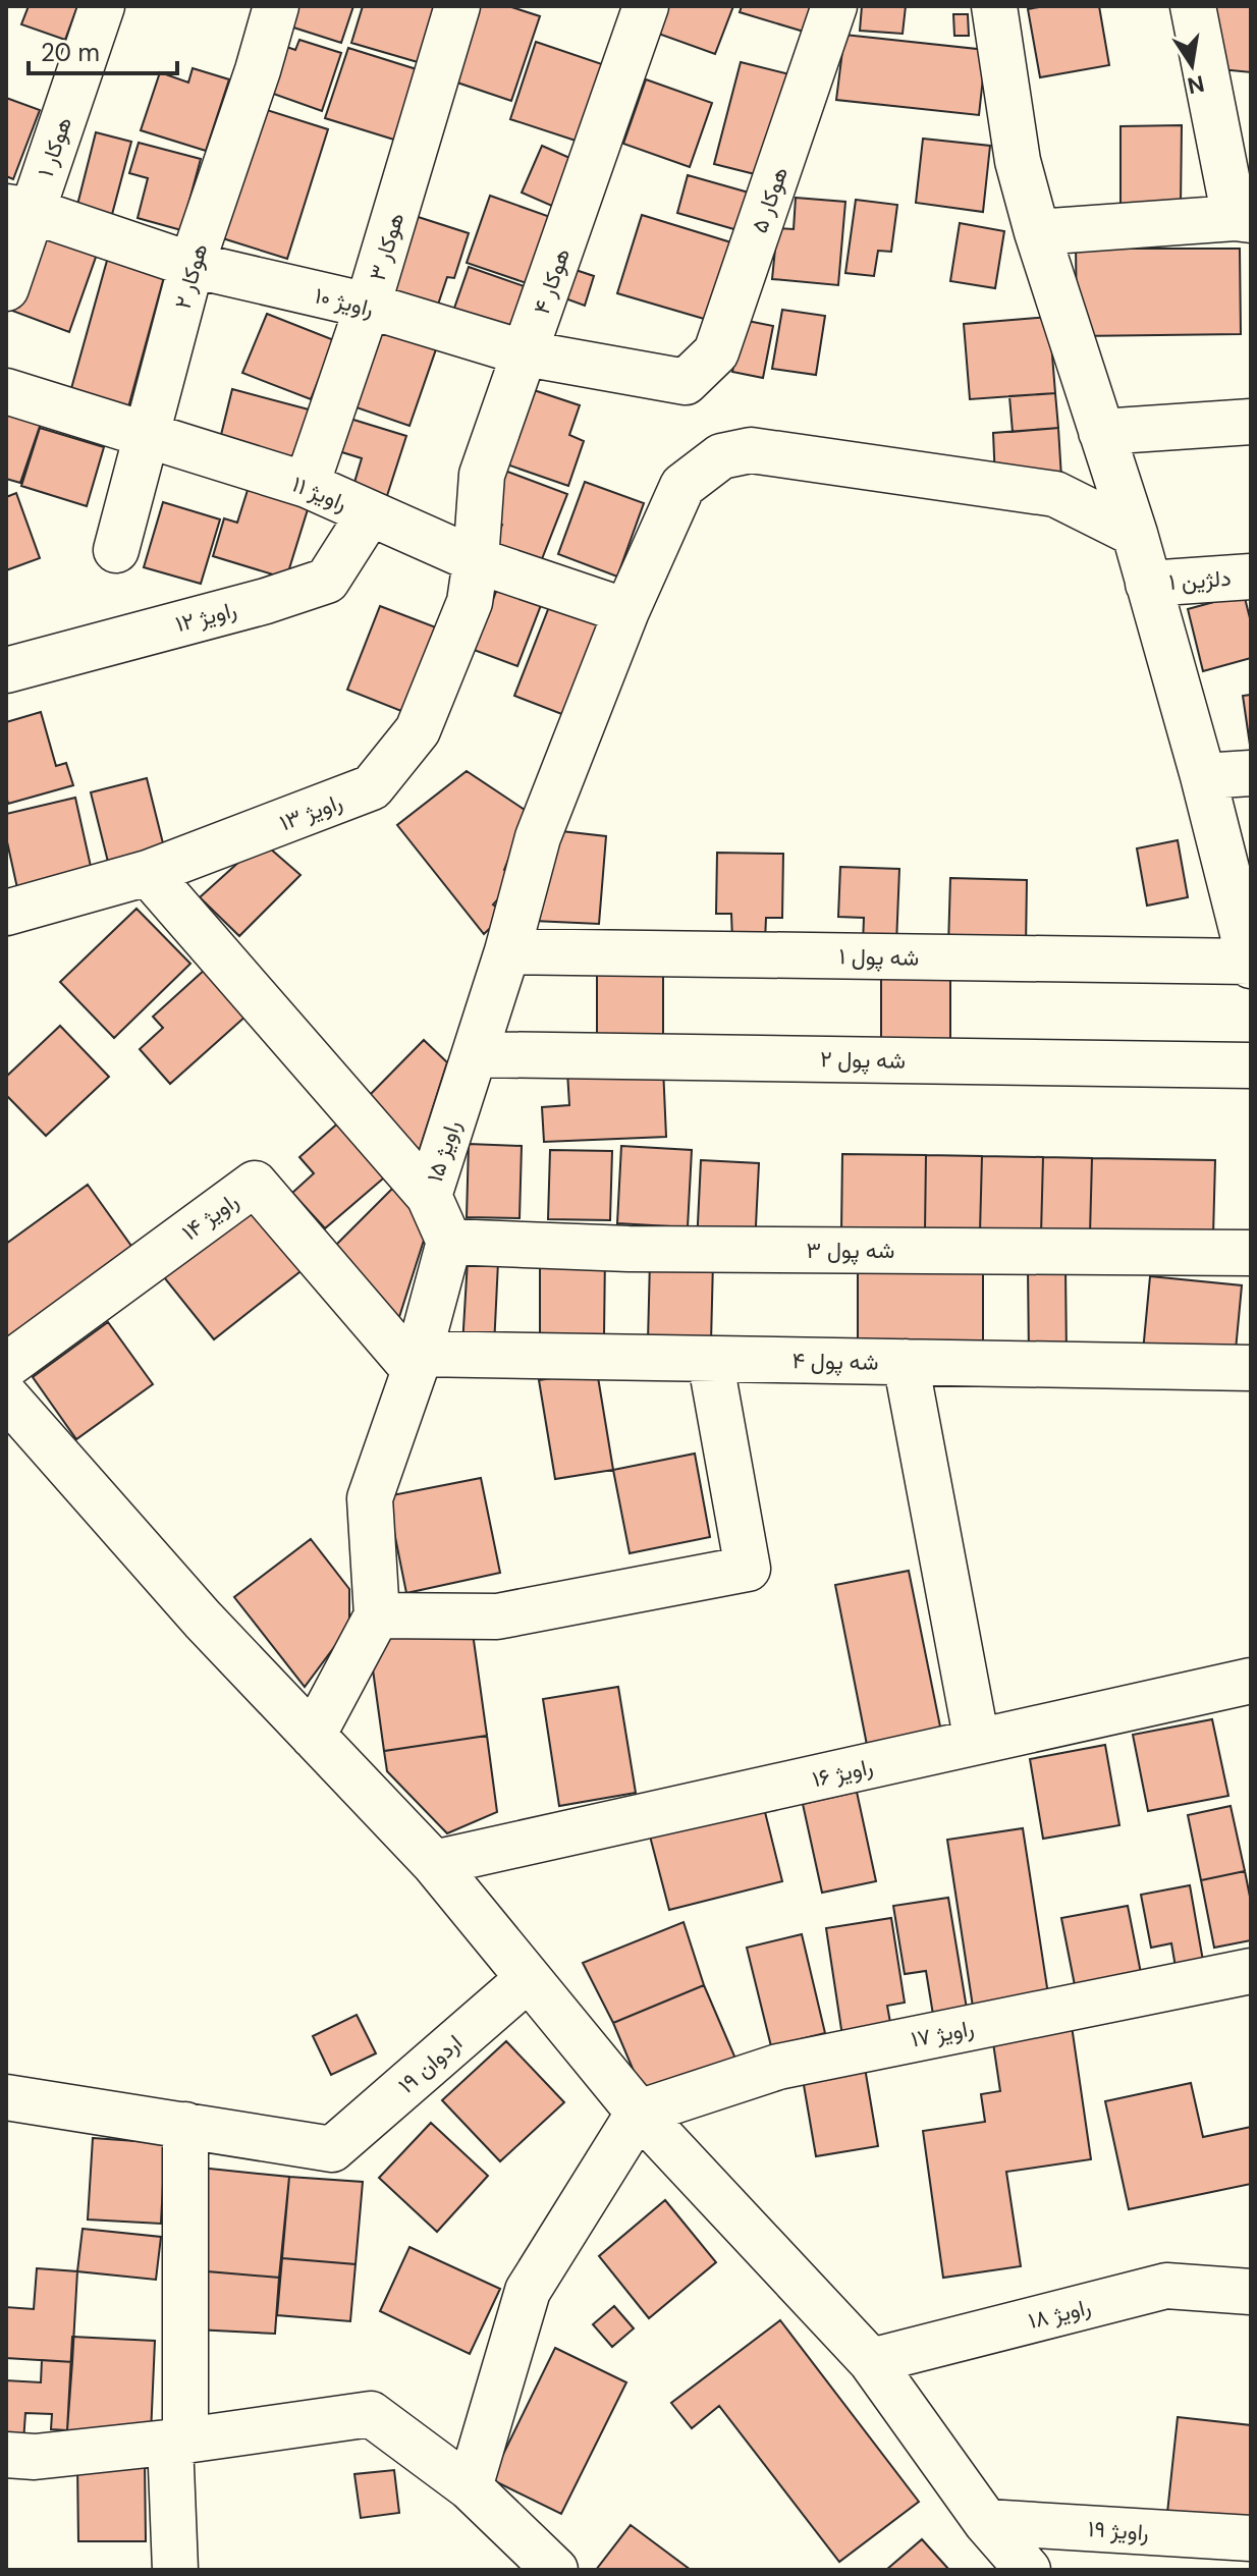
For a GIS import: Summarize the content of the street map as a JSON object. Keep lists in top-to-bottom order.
{
  "streets": {
    "street": [
      "هوکار ۱",
      "هوکار ۵",
      "هوکار ۳",
      "هوکار ۲",
      "هوکار ۴",
      "راویژ ۱۰",
      "راویژ ۱۱",
      "دلژین ۱",
      "راویژ ۱۲",
      "راویژ ۱۳",
      "شه پول ۱",
      "شه پول ۲",
      "راویژ ۱۵",
      "راویژ ۱۴",
      "شه پول ۳",
      "شه پول ۴",
      "راویژ ۱۶",
      "راویژ ۱۷",
      "اردوان ۱۹",
      "راویژ ۱۸",
      "راویژ ۱۹"
    ]
  },
  "crossings": [
    ["هوکار ۱", "راویژ ۱۰"],
    ["هوکار ۵", "راویژ ۱۰"],
    ["هوکار ۳", "راویژ ۱۰"],
    ["هوکار ۳", "راویژ ۱۱"],
    ["هوکار ۲", "راویژ ۱۰"],
    ["هوکار ۲", "راویژ ۱۱"],
    ["هوکار ۴", "راویژ ۱۰"],
    ["هوکار ۴", "راویژ ۱۱"],
    ["هوکار ۴", "راویژ ۱۳"],
    ["راویژ ۱۱", "راویژ ۱۲"],
    ["راویژ ۱۱", "راویژ ۱۳"],
    ["راویژ ۱۱", "راویژ ۱۵"],
    ["شه پول ۱", "راویژ ۱۵"],
    ["شه پول ۲", "راویژ ۱۵"],
    ["راویژ ۱۵", "شه پول ۳"],
    ["راویژ ۱۴", "شه پول ۴"]
  ],
  "scale_bar": "20 m",
  "north": "bottom"
}
